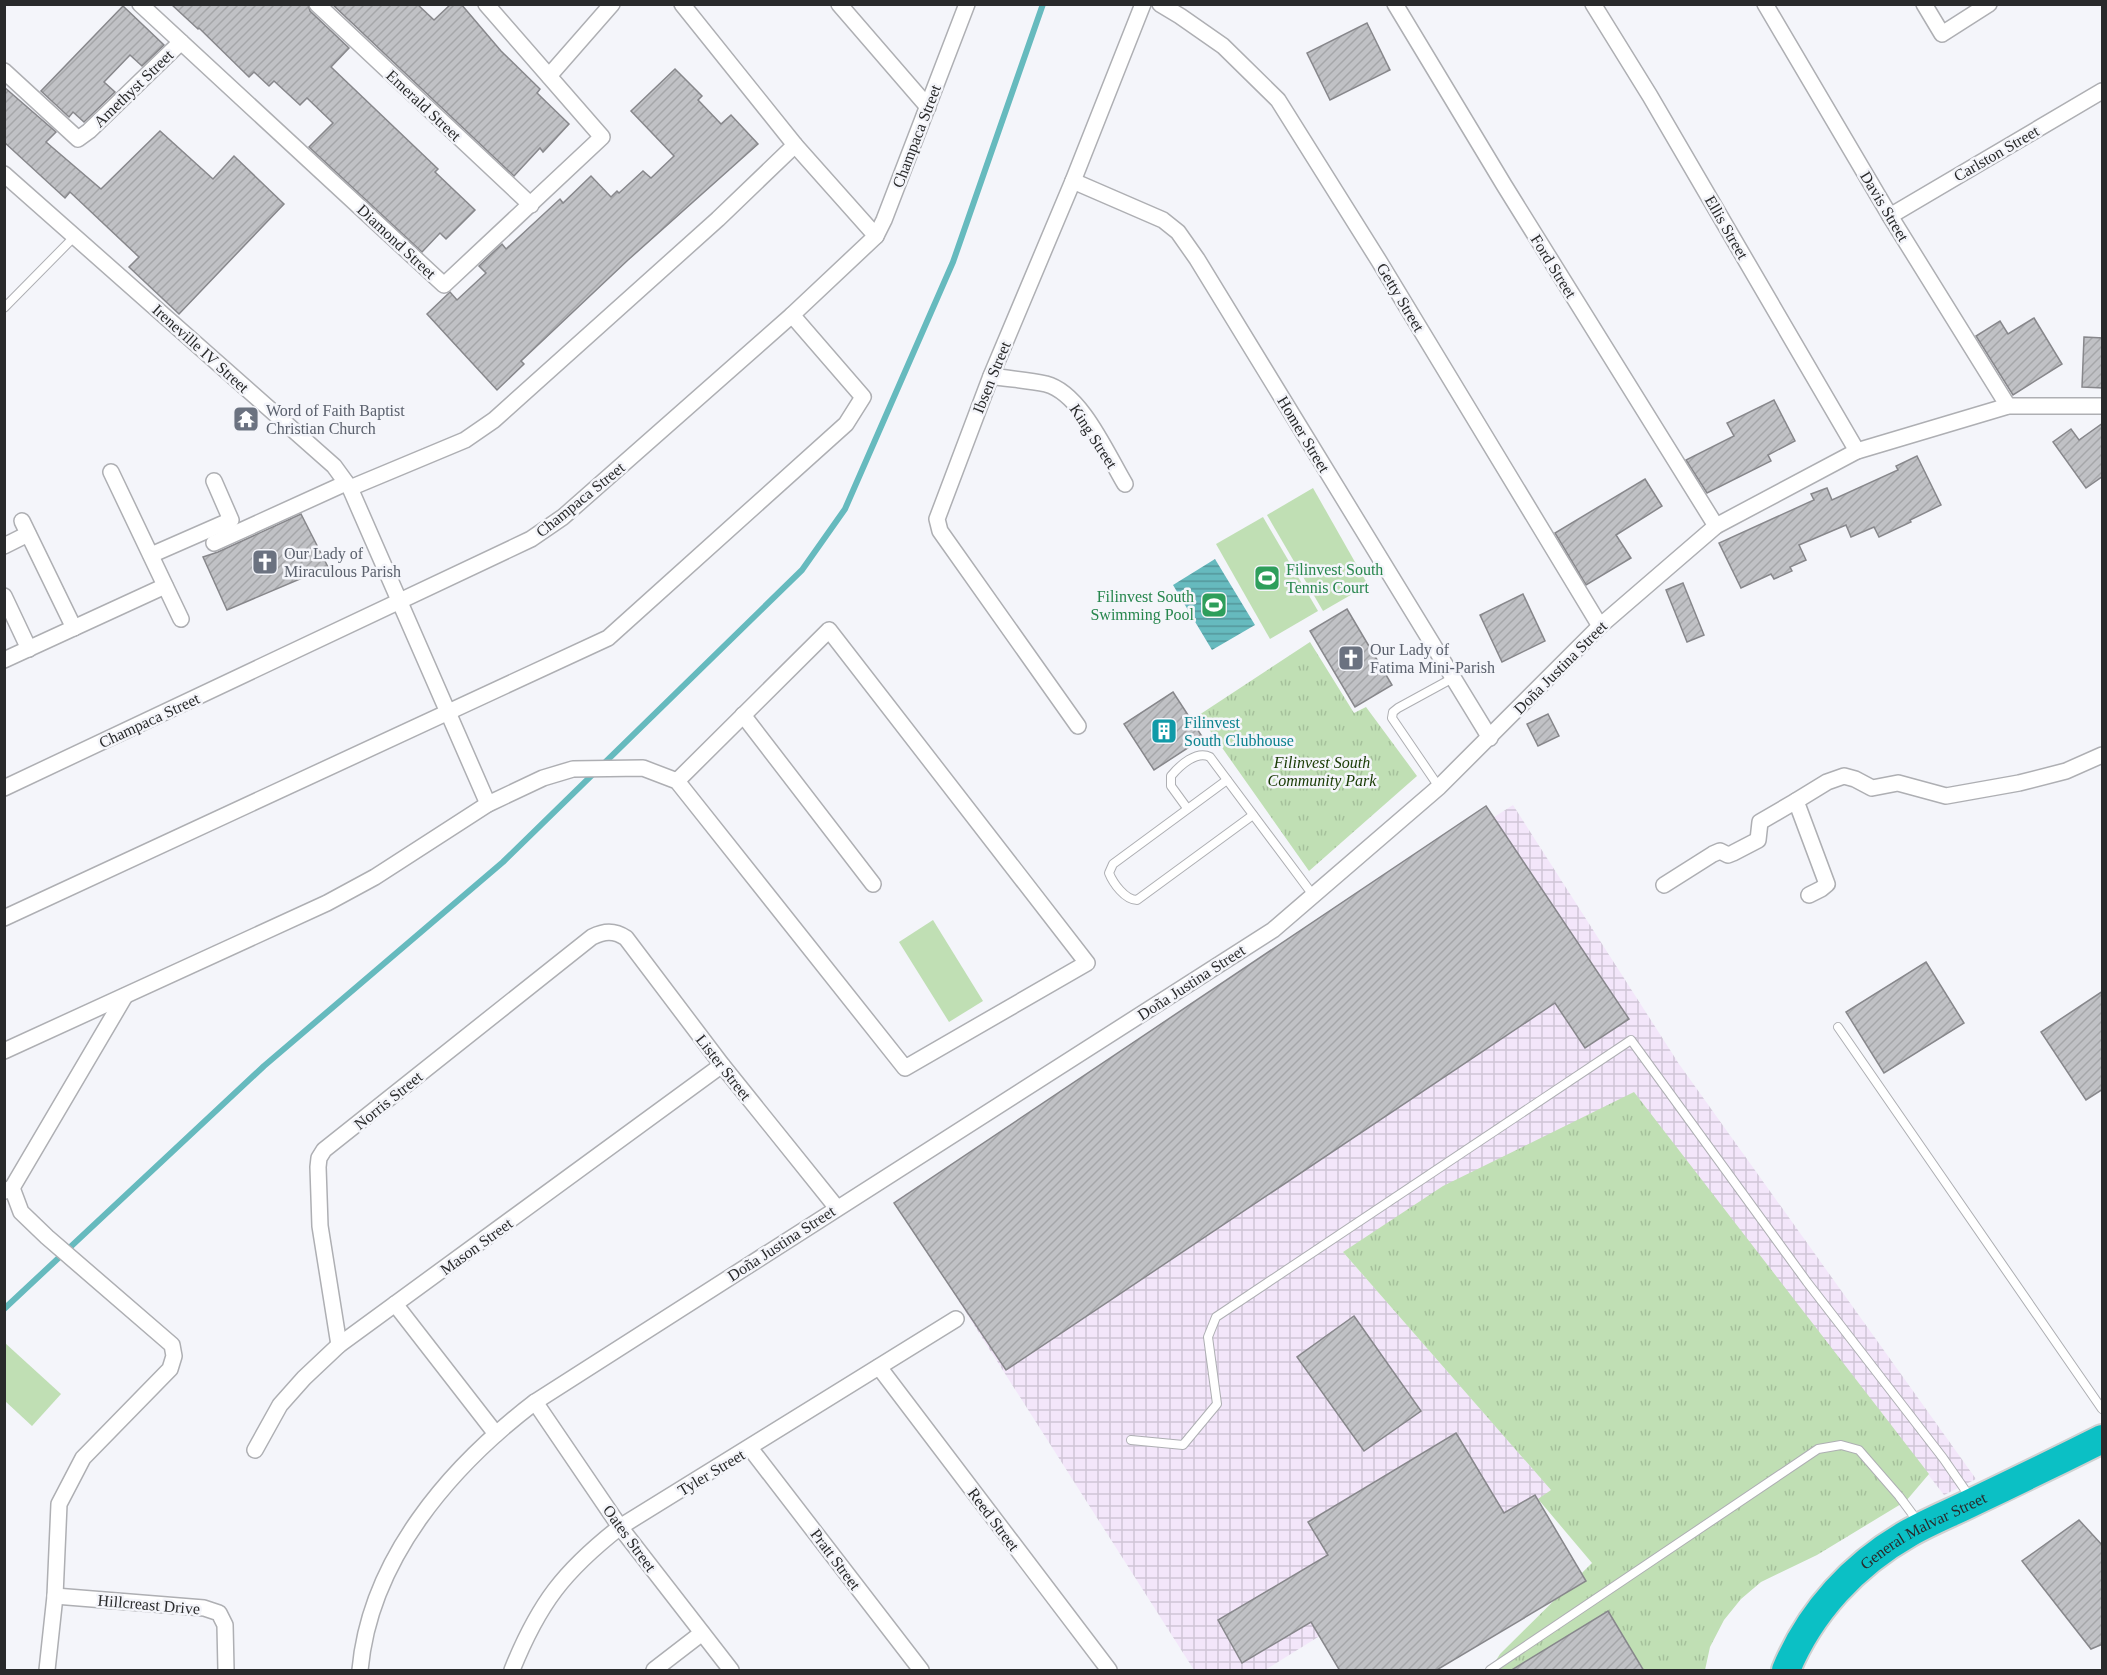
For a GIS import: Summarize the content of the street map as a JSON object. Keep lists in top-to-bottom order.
{
  "streets": {
    "highway": ["General Malvar Street"],
    "street": [
      "Amethyst Street",
      "Emerald Street",
      "Champaca Street",
      "Carlston Street",
      "Davis Street",
      "Ellis Street",
      "Diamond Street",
      "Ford Street",
      "Getty Street",
      "Ireneville IV Street",
      "Ibsen Street",
      "Homer Street",
      "King Street",
      "Doña Justina Street",
      "Lister Street",
      "Norris Street",
      "Mason Street",
      "Tyler Street",
      "Reed Street",
      "Oates Street",
      "Pratt Street",
      "Hillcreast Drive"
    ]
  },
  "crossings": [
    ["Amethyst Street", "Diamond Street"],
    ["Emerald Street", "Diamond Street"],
    ["Champaca Street", "Ireneville IV Street"],
    ["Carlston Street", "Davis Street"],
    ["Davis Street", "Doña Justina Street"],
    ["Ellis Street", "Doña Justina Street"],
    ["Ford Street", "Doña Justina Street"],
    ["Getty Street", "Doña Justina Street"],
    ["Ibsen Street", "Homer Street"],
    ["Ibsen Street", "King Street"],
    ["Homer Street", "Doña Justina Street"],
    ["Doña Justina Street", "Lister Street"],
    ["Doña Justina Street", "Oates Street"],
    ["Lister Street", "Norris Street"],
    ["Lister Street", "Mason Street"],
    ["Norris Street", "Mason Street"],
    ["Tyler Street", "Reed Street"],
    ["Tyler Street", "Oates Street"],
    ["Tyler Street", "Pratt Street"]
  ],
  "parks": ["Filinvest South Community Park"],
  "places": {
    "temple": ["Word of Faith Baptist Christian Church"],
    "church": ["Our Lady of Miraculous Parish", "Our Lady of Fatima Mini-Parish"],
    "sports": ["Filinvest South Tennis Court", "Filinvest South Swimming Pool"],
    "building": ["Filinvest South Clubhouse"]
  }
}
